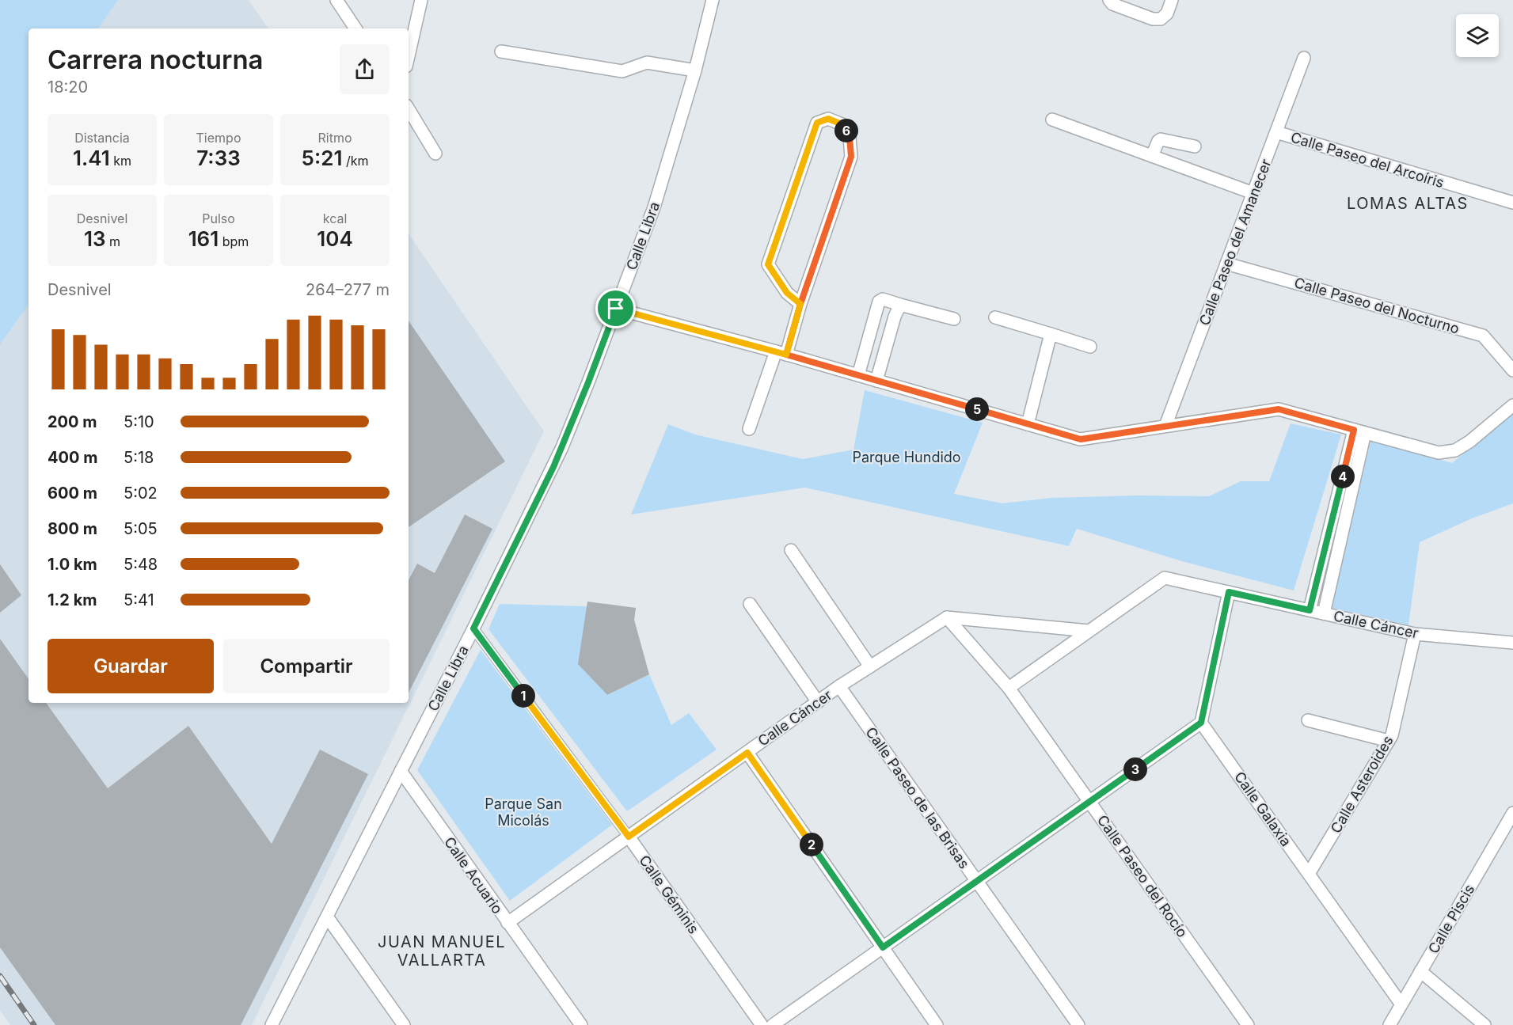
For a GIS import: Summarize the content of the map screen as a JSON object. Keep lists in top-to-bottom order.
{
  "streets": {
    "street": [
      "Calle Paseo del Arcoíris",
      "Calle Libra",
      "Calle Paseo del Amanecer",
      "Calle Paseo del Nocturno",
      "Calle Cáncer",
      "Calle Asteroides",
      "Calle Paseo de las Brisas",
      "Calle Galaxia",
      "Calle Acuario",
      "Calle Paseo del Rocío",
      "Calle Géminis",
      "Calle Piscis"
    ]
  },
  "crossings": [
    ["Calle Paseo del Arcoíris", "Calle Paseo del Amanecer"],
    ["Calle Libra", "Calle Acuario"],
    ["Calle Libra", "Calle Géminis"],
    ["Calle Paseo del Amanecer", "Calle Paseo del Nocturno"],
    ["Calle Cáncer", "Calle Asteroides"],
    ["Calle Cáncer", "Calle Paseo de las Brisas"],
    ["Calle Cáncer", "Calle Acuario"],
    ["Calle Cáncer", "Calle Paseo del Rocío"],
    ["Calle Cáncer", "Calle Géminis"],
    ["Calle Asteroides", "Calle Galaxia"],
    ["Calle Galaxia", "Calle Piscis"]
  ],
  "districts": ["LOMAS ALTAS", "JUAN MANUEL VALLARTA"],
  "parks": ["Parque Hundido", "Parque San Micolás"],
  "page": {
    "heading": ["Carrera nocturna", "18:20"],
    "stats": [
      ["Distancia", "1.41 km"],
      ["Tiempo", "7:33"],
      ["Ritmo", "5:21 /km"],
      ["Desnivel", "13 m"],
      ["Pulso", "161 bpm"],
      ["kcal", "104"]
    ],
    "pins": [
      "6",
      "5",
      "4",
      "1",
      "3",
      "2"
    ],
    "chart": ["Desnivel", "264–277 m"],
    "list": [
      {
        "name": "200 m",
        "note": "5:10"
      },
      {
        "name": "400 m",
        "note": "5:18"
      },
      {
        "name": "600 m",
        "note": "5:02"
      },
      {
        "name": "800 m",
        "note": "5:05"
      },
      {
        "name": "1.0 km",
        "note": "5:48"
      },
      {
        "name": "1.2 km",
        "note": "5:41"
      }
    ],
    "buttons": ["Guardar", "Compartir"]
  }
}
